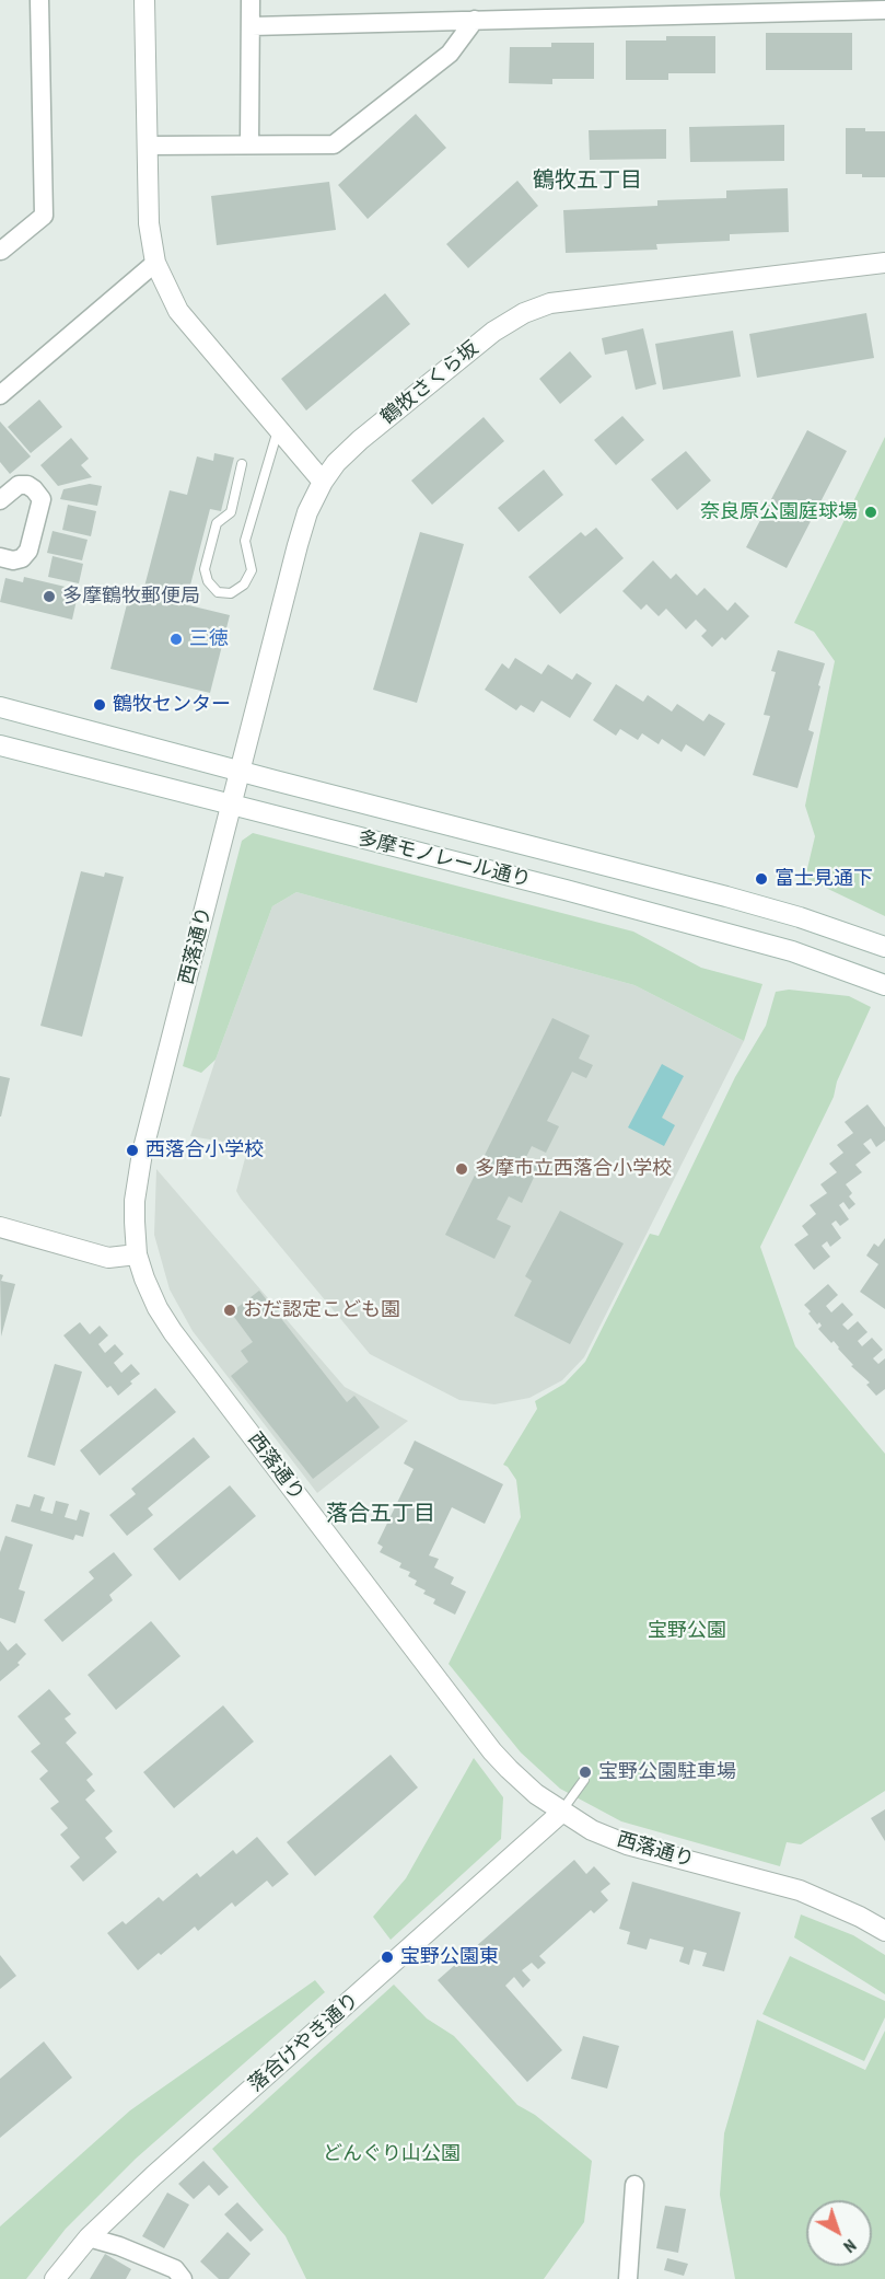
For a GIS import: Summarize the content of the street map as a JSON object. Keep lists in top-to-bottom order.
{
  "streets": {
    "street": [
      "鶴牧さくら坂",
      "多摩モノレール通り",
      "西落通り",
      "落合けやき通り"
    ]
  },
  "crossings": [
    ["鶴牧さくら坂", "多摩モノレール通り"],
    ["鶴牧さくら坂", "西落通り"],
    ["多摩モノレール通り", "西落通り"],
    ["西落通り", "落合けやき通り"]
  ],
  "districts": ["鶴牧五丁目", "落合五丁目"],
  "parks": ["宝野公園", "どんぐり山公園"],
  "places": [
    "奈良原公園庭球場",
    "多摩鶴牧郵便局",
    "三徳",
    "鶴牧センター",
    "富士見通下",
    "西落合小学校",
    "多摩市立西落合小学校",
    "おだ認定こども園",
    "宝野公園駐車場",
    "宝野公園東"
  ],
  "north": "bottom right"
}
